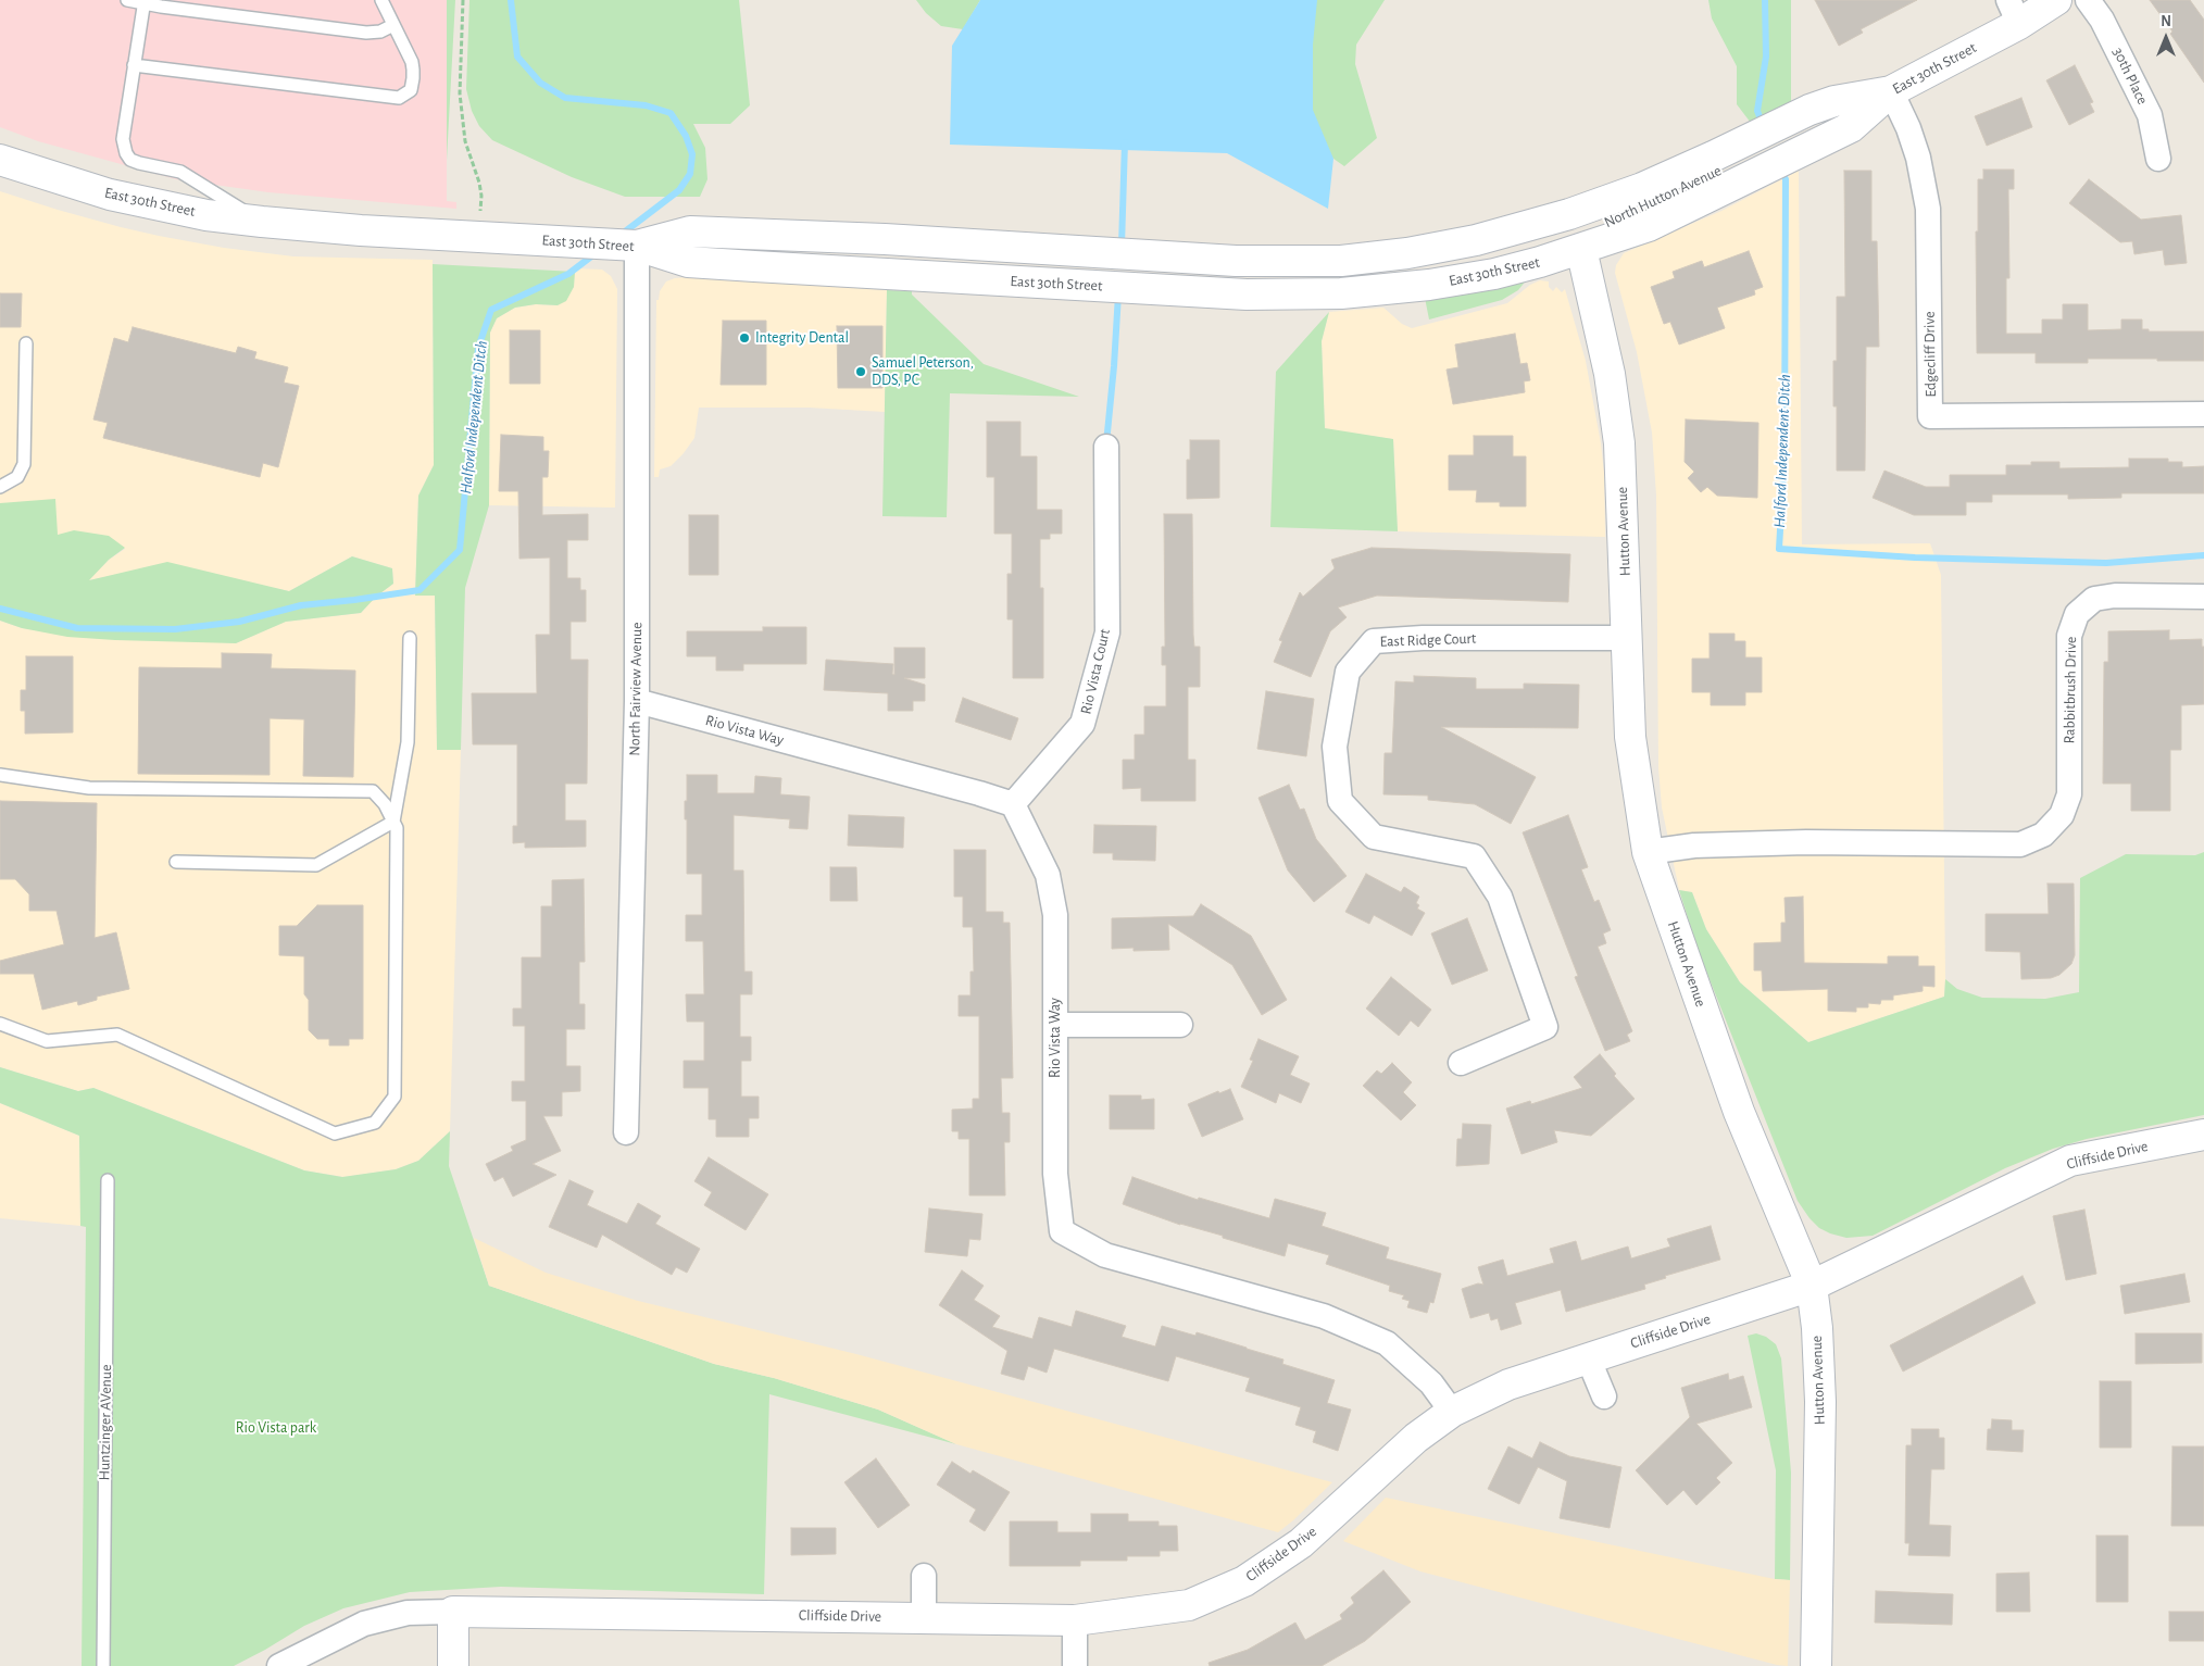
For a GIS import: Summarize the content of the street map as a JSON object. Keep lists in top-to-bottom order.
{
  "streets": {
    "main road": [
      "East 30th Street",
      "North Hutton Avenue",
      "Hutton Avenue",
      "Cliffside Drive"
    ],
    "street": [
      "30th Place",
      "Edgecliff Drive",
      "East Ridge Court",
      "Rio Vista Court",
      "North Fairview Avenue",
      "Rabbitbrush Drive",
      "Rio Vista Way"
    ],
    "lane": ["Huntzinger AVenue"]
  },
  "crossings": [
    ["East 30th Street", "North Hutton Avenue"],
    ["East 30th Street", "Edgecliff Drive"],
    ["East 30th Street", "Hutton Avenue"],
    ["East 30th Street", "North Fairview Avenue"],
    ["North Hutton Avenue", "Hutton Avenue"],
    ["Hutton Avenue", "East Ridge Court"],
    ["Hutton Avenue", "Rabbitbrush Drive"],
    ["Hutton Avenue", "Cliffside Drive"],
    ["Rio Vista Court", "Rio Vista Way"],
    ["North Fairview Avenue", "Rio Vista Way"],
    ["Rio Vista Way", "Cliffside Drive"]
  ],
  "water": ["Halford Independent Ditch"],
  "parks": ["Rio Vista park"],
  "places": ["Integrity Dental", "Samuel Peterson, DDS, PC"],
  "north": "top"
}
